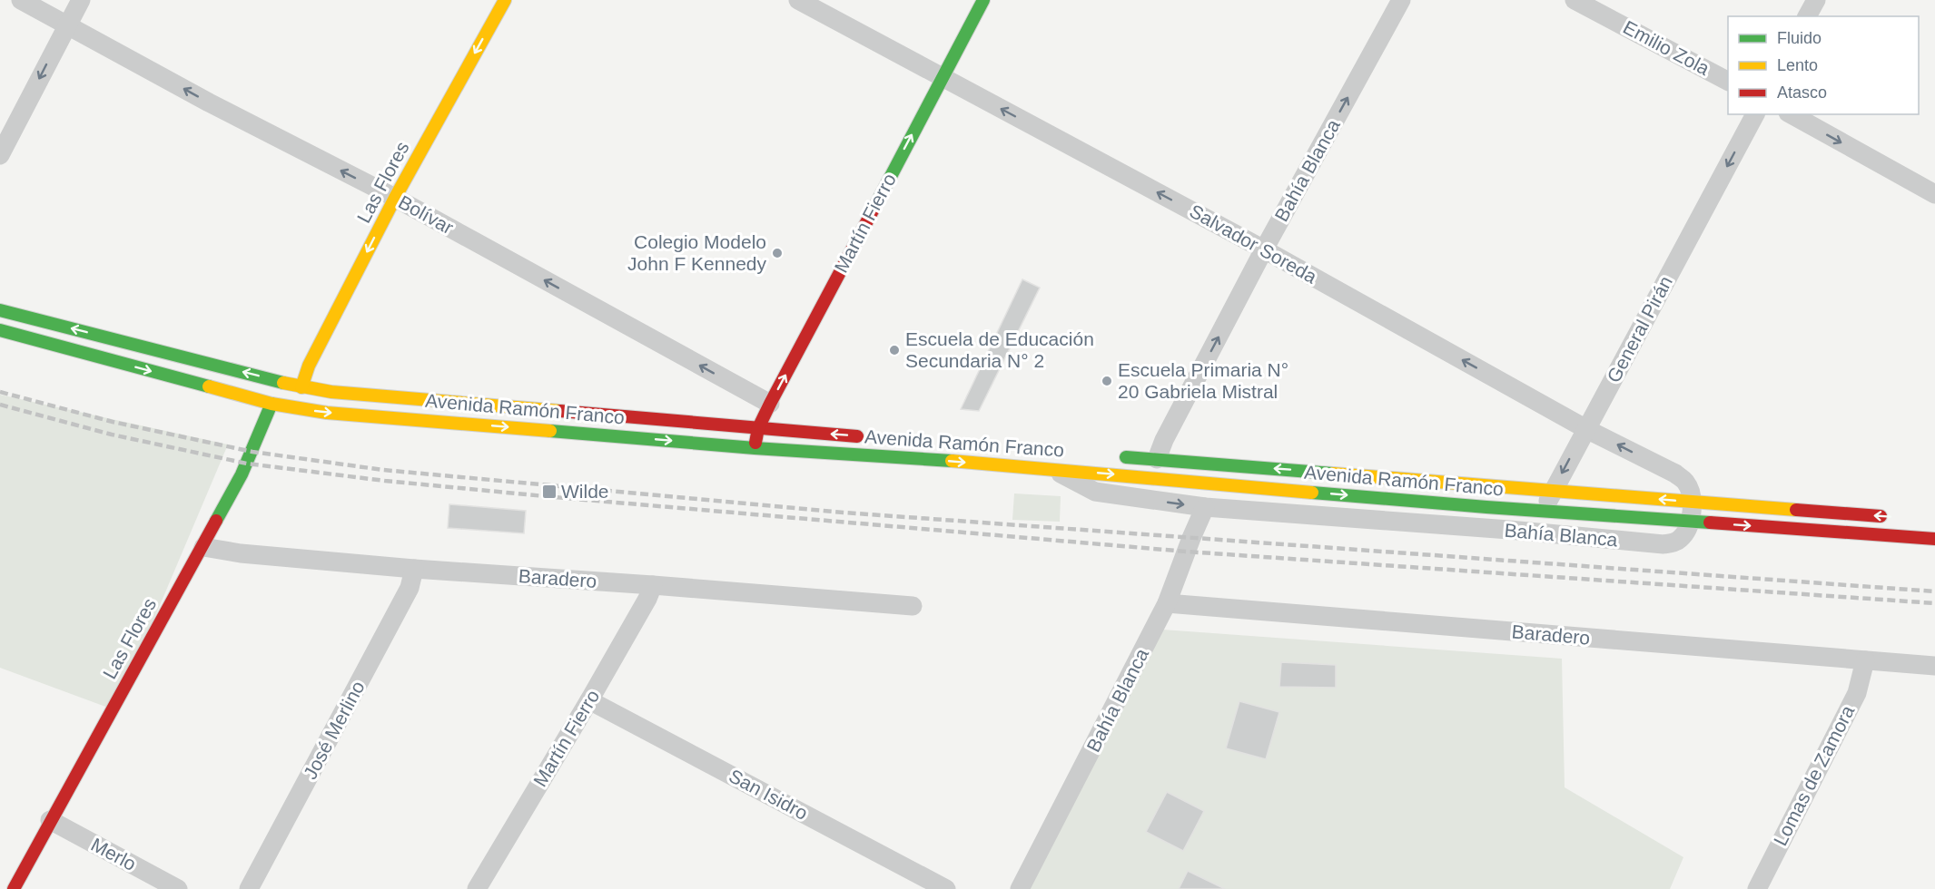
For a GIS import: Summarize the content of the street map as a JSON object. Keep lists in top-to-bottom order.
{
  "streets": {
    "main road": ["Las Flores", "Martín Fierro", "Avenida Ramón Franco"],
    "street": [
      "Emilio Zola",
      "Bahía Blanca",
      "Bolívar",
      "Salvador Soreda",
      "General Pirán",
      "Baradero",
      "José Merlino",
      "Lomas de Zamora",
      "San Isidro",
      "Merlo"
    ]
  },
  "crossings": [
    ["Bahía Blanca", "Salvador Soreda"],
    ["Bahía Blanca", "Avenida Ramón Franco"],
    ["Bahía Blanca", "Baradero"],
    ["Las Flores", "Bolívar"],
    ["Las Flores", "Avenida Ramón Franco"],
    ["Las Flores", "Baradero"],
    ["Las Flores", "Merlo"],
    ["Bolívar", "Martín Fierro"],
    ["Martín Fierro", "Salvador Soreda"],
    ["Martín Fierro", "Avenida Ramón Franco"],
    ["Martín Fierro", "Baradero"],
    ["Martín Fierro", "San Isidro"],
    ["Salvador Soreda", "General Pirán"],
    ["Salvador Soreda", "Avenida Ramón Franco"],
    ["General Pirán", "Avenida Ramón Franco"],
    ["Baradero", "José Merlino"],
    ["Baradero", "Lomas de Zamora"]
  ],
  "one_way": [
    "Bahía Blanca",
    "Las Flores",
    "Bolívar",
    "Martín Fierro",
    "Salvador Soreda",
    "General Pirán"
  ],
  "places": {
    "other": ["Colegio Modelo John F Kennedy", "Escuela de Educación Secundaria N° 2", "Escuela Primaria N° 20 Gabriela Mistral"],
    "transit": ["Wilde"]
  },
  "legend": ["Fluido", "Lento", "Atasco"]
}
